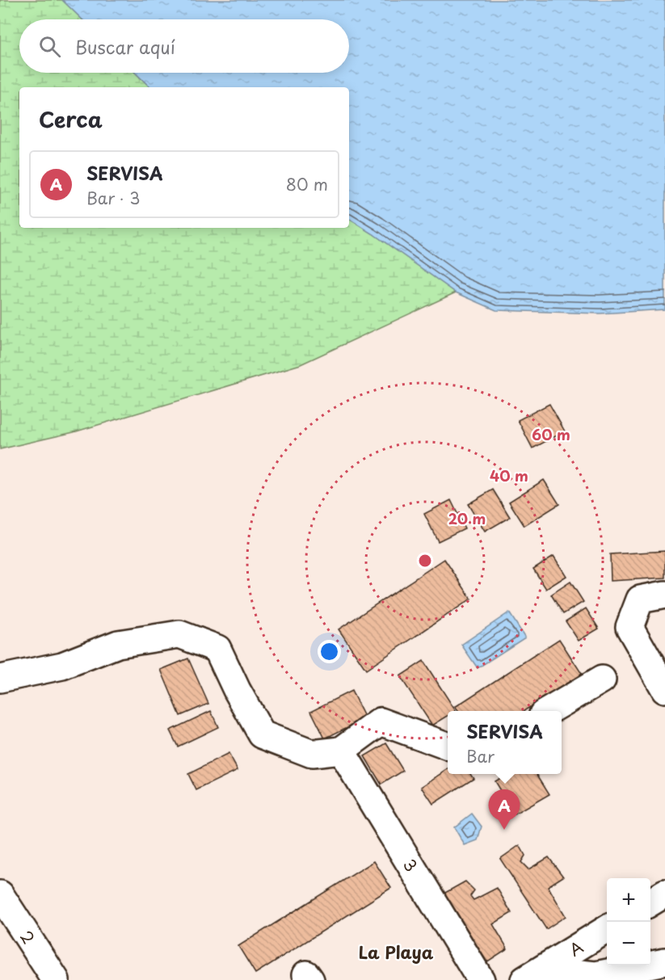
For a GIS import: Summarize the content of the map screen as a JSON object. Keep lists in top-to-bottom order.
{
  "streets": {
    "street": ["3", "2", "A"]
  },
  "districts": ["La Playa"],
  "page": {
    "search": "Buscar aquí",
    "heading": "Cerca",
    "list": [
      {
        "mark": "A",
        "name": "SERVISA",
        "note": "Bar · 3",
        "value": "80 m"
      }
    ],
    "popup": ["SERVISA", "Bar"],
    "pins": "A",
    "map_buttons": ["+", "−"]
  },
  "rings": ["60 m", "40 m", "20 m"]
}
